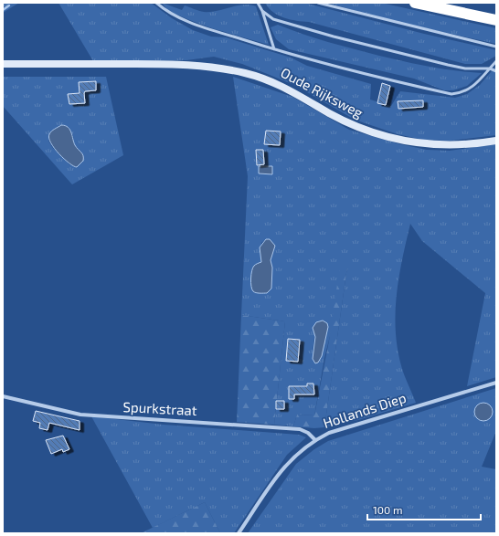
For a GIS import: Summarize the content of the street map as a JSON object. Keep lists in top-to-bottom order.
{
  "streets": {
    "street": ["Oude Rijksweg", "Spurkstraat", "Hollands Diep"]
  },
  "crossings": [
    ["Spurkstraat", "Hollands Diep"]
  ],
  "scale_bar": "100 m"
}
